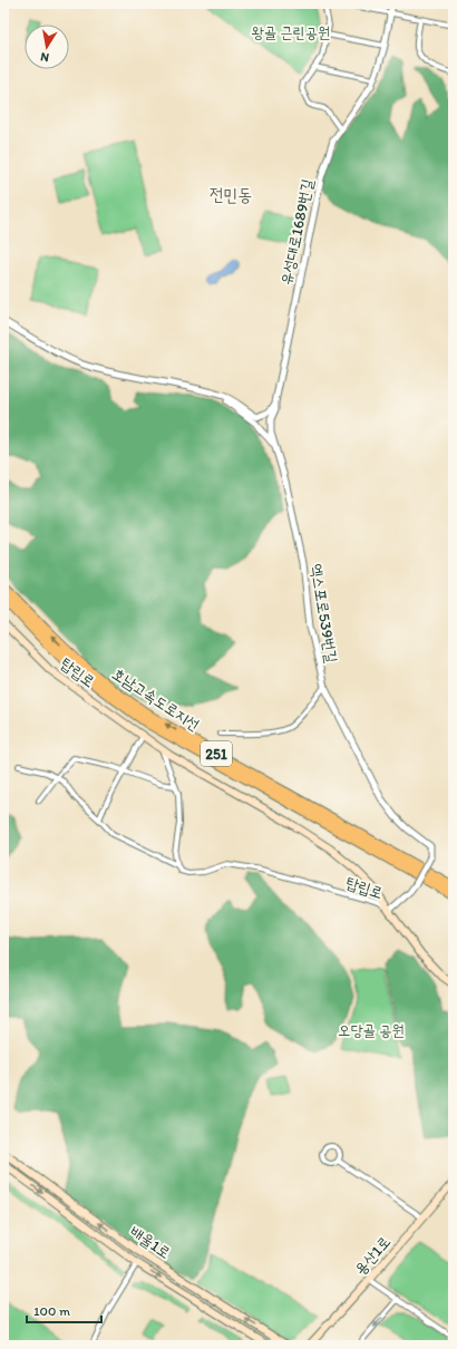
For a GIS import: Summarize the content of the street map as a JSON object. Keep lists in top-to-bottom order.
{
  "streets": {
    "highway": ["호남고속도로지선", "251"],
    "main road": ["탑립로", "배울1로", "용산1로"],
    "street": ["유성대로1689번길", "엑스포로539번길"]
  },
  "crossings": [
    ["엑스포로539번길", "탑립로"]
  ],
  "districts": ["전민동"],
  "parks": ["왕골 근린공원", "오당골 공원"],
  "scale_bar": "100 m",
  "north": "bottom"
}
